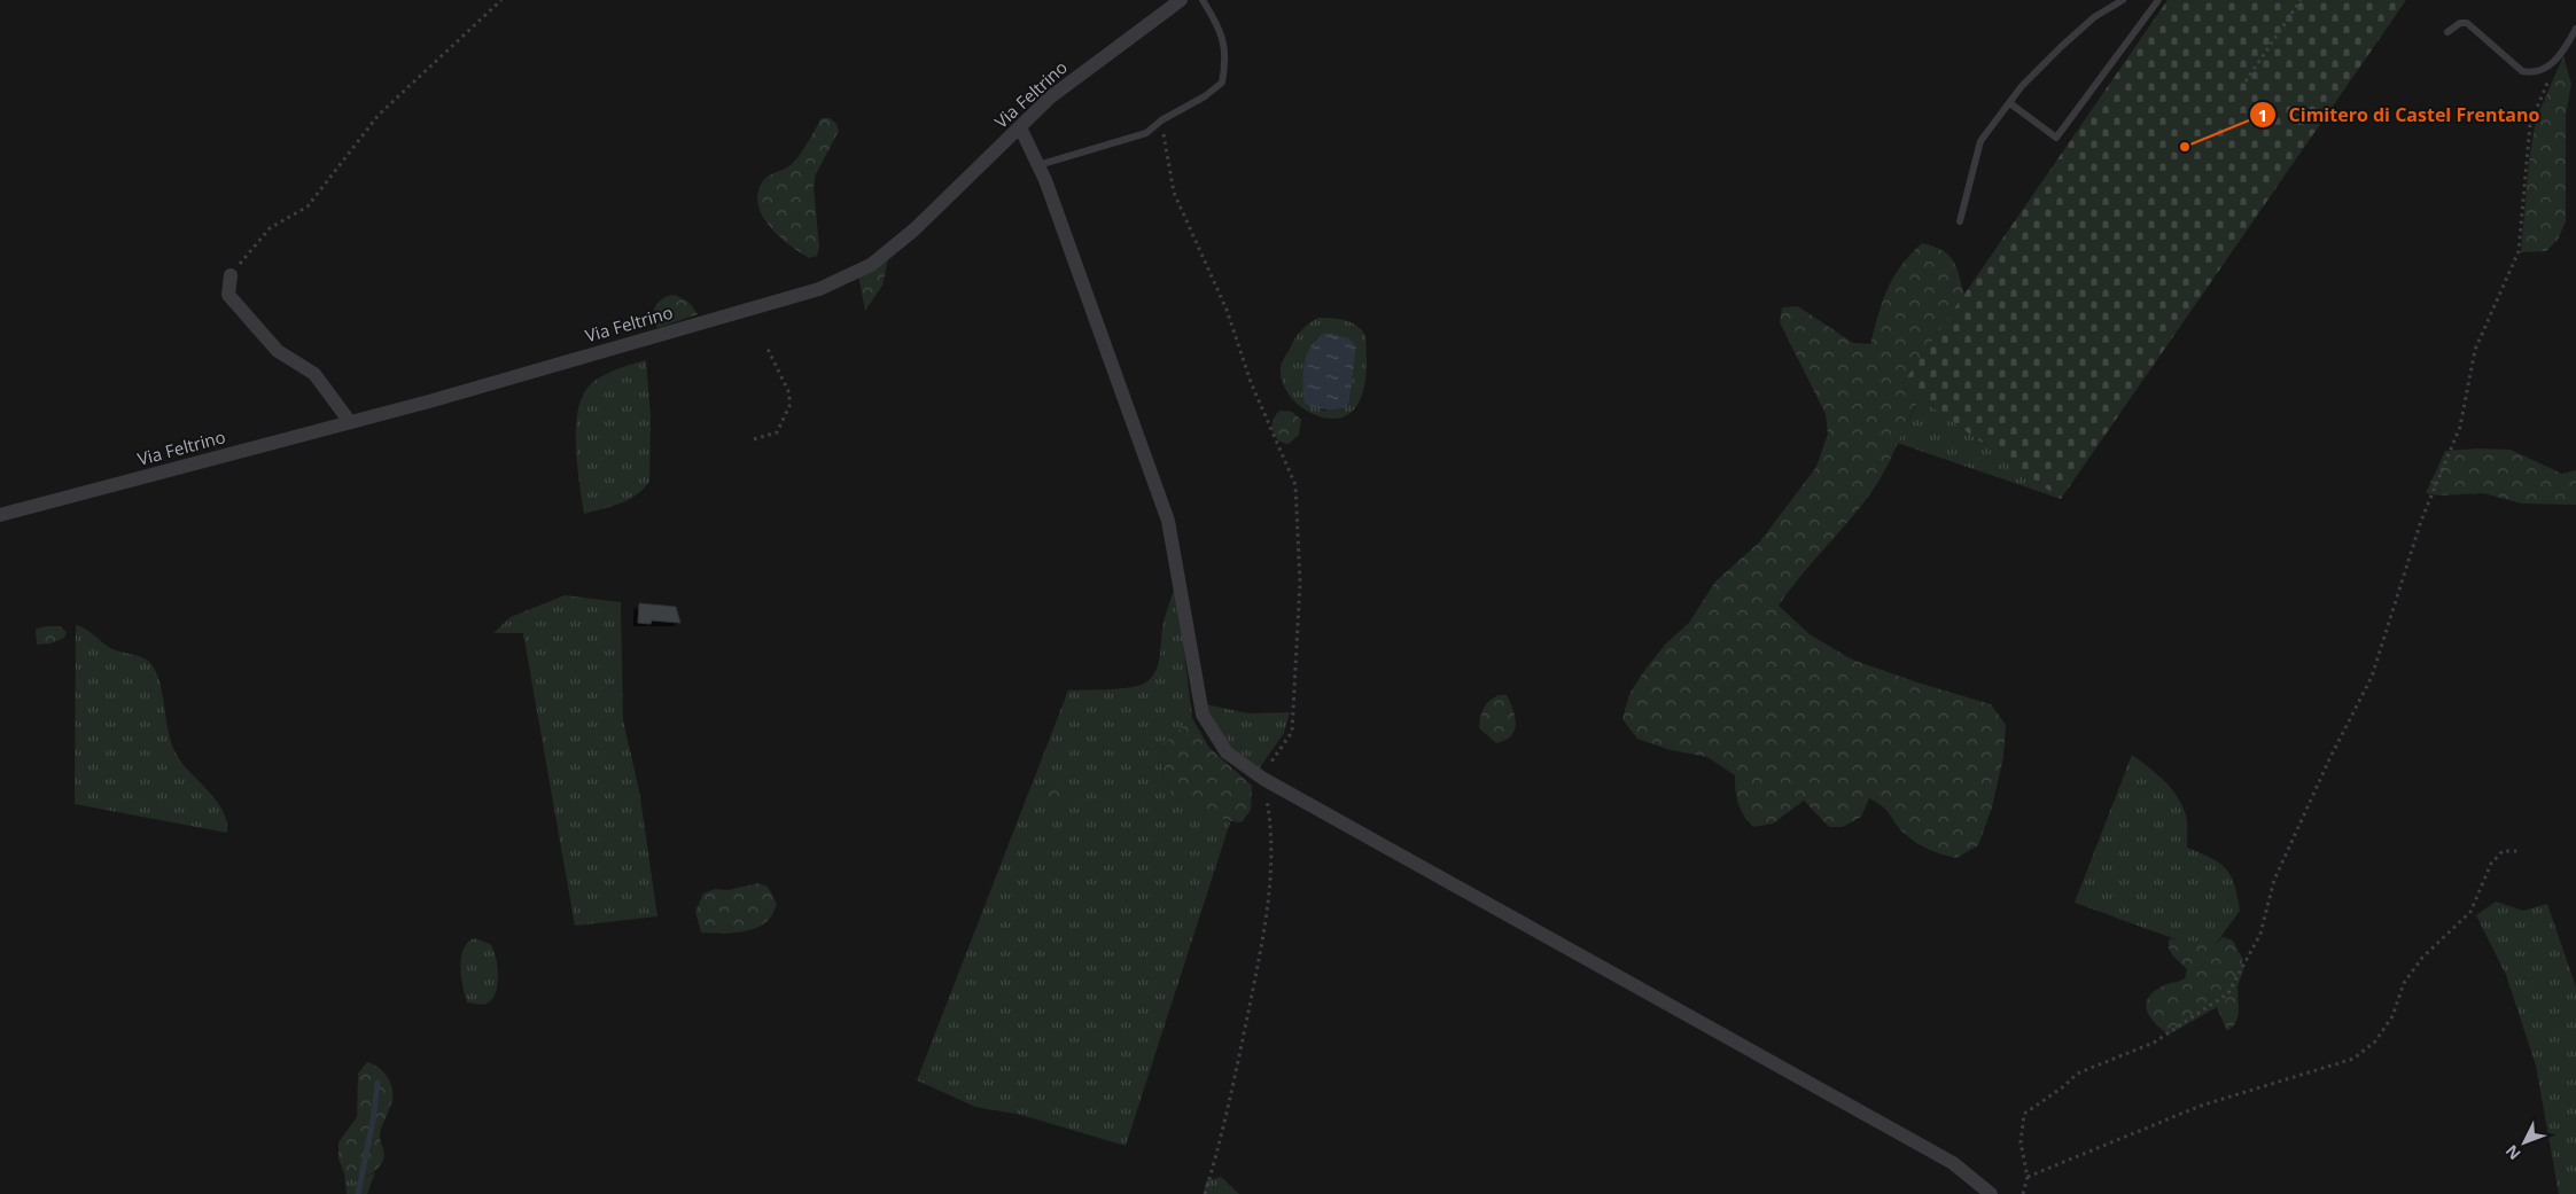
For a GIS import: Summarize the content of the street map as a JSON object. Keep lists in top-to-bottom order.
{
  "streets": {
    "street": ["Via Feltrino"]
  },
  "places": ["Cimitero di Castel Frentano"],
  "north": "bottom left"
}
